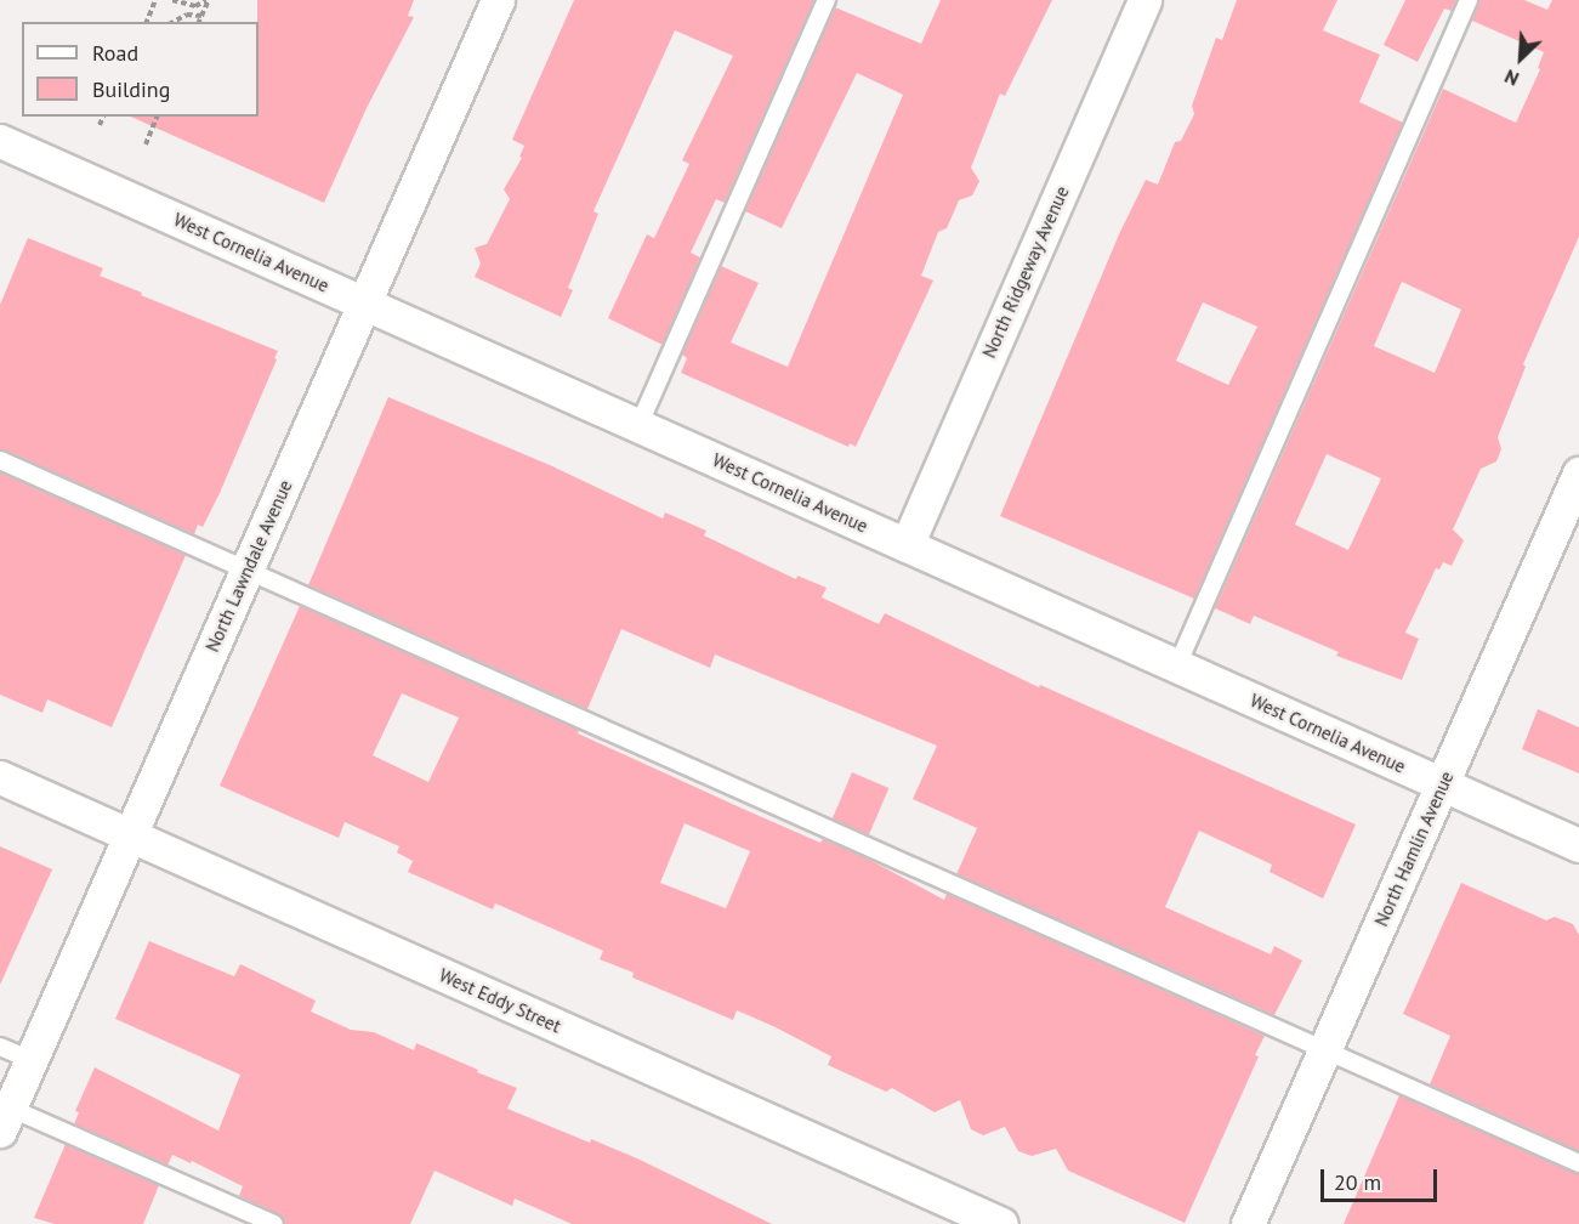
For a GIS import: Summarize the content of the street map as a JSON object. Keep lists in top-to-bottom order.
{
  "streets": {
    "street": [
      "West Cornelia Avenue",
      "North Ridgeway Avenue",
      "North Lawndale Avenue",
      "North Hamlin Avenue",
      "West Eddy Street"
    ]
  },
  "crossings": [
    ["West Cornelia Avenue", "North Ridgeway Avenue"],
    ["West Cornelia Avenue", "North Lawndale Avenue"],
    ["West Cornelia Avenue", "North Hamlin Avenue"],
    ["North Lawndale Avenue", "West Eddy Street"]
  ],
  "legend": ["Road", "Building"],
  "scale_bar": "20 m",
  "north": "bottom left"
}
